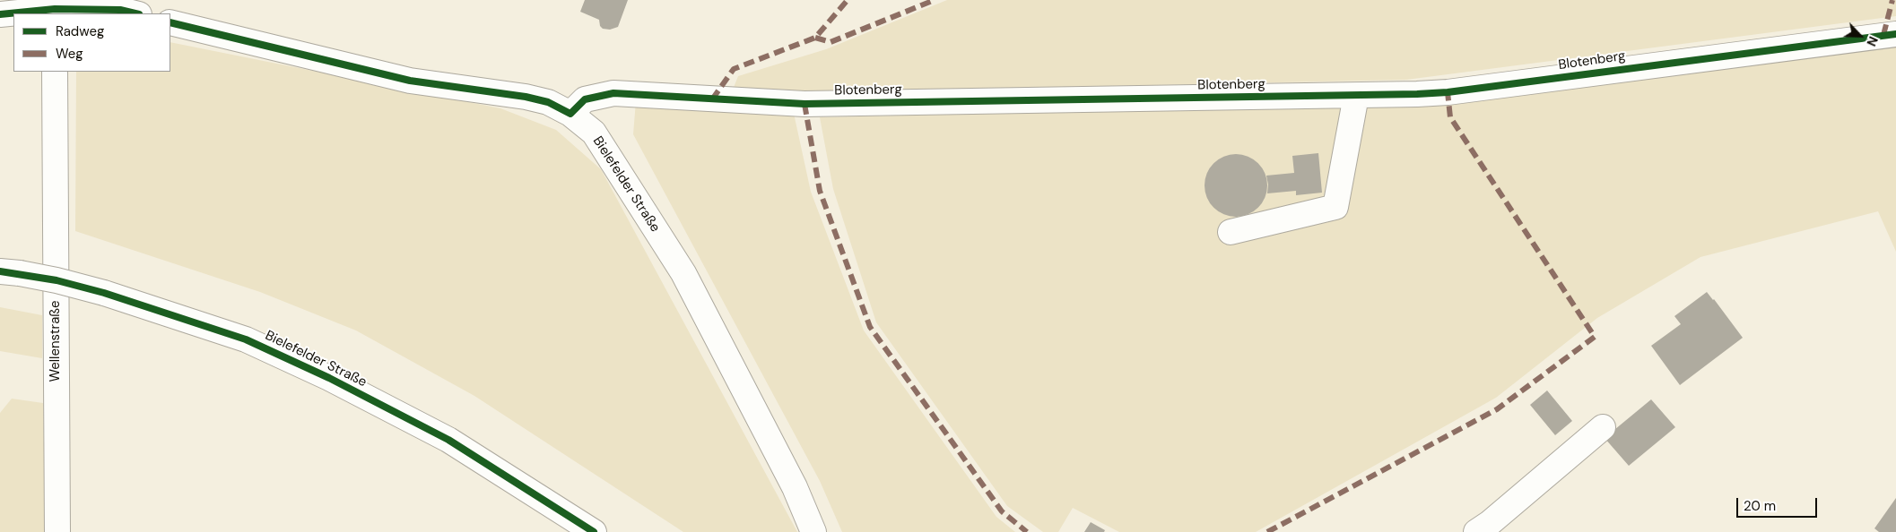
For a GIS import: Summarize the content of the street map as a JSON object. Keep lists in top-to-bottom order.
{
  "streets": {
    "street": ["Blotenberg", "Bielefelder Straße", "Wellenstraße"]
  },
  "crossings": [
    ["Blotenberg", "Bielefelder Straße"]
  ],
  "legend": ["Radweg", "Weg"],
  "scale_bar": "20 m",
  "north": "bottom right"
}
